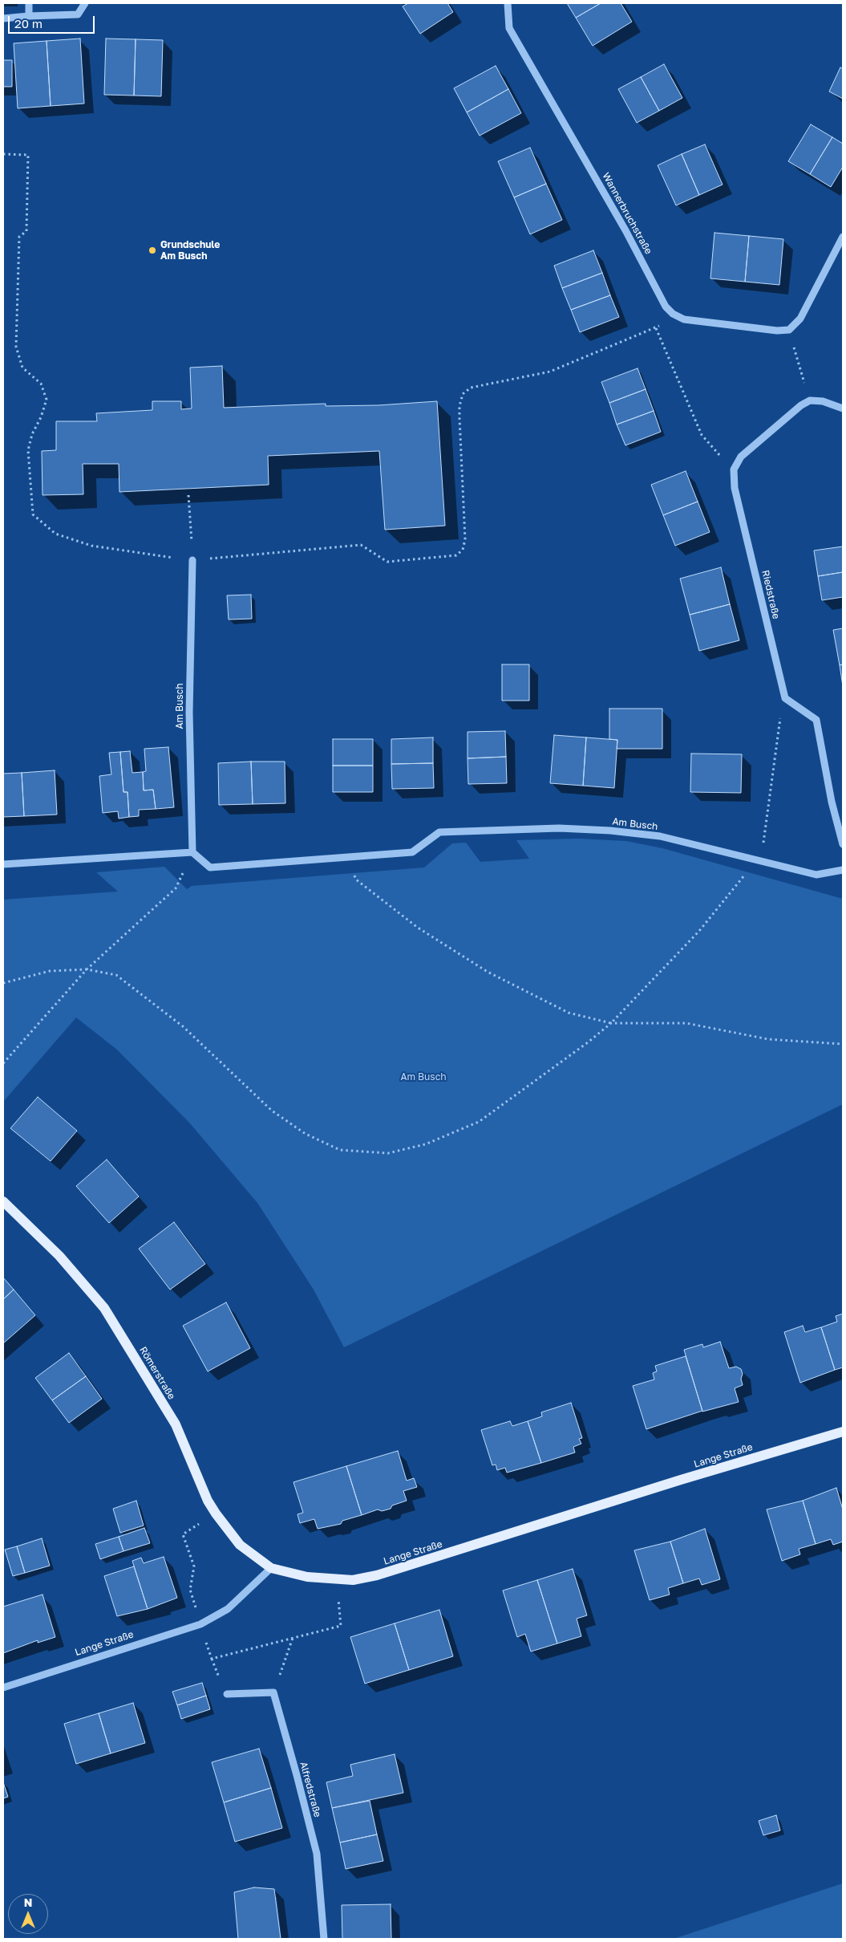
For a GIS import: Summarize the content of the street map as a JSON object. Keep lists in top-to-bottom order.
{
  "streets": {
    "main road": ["Römerstraße", "Lange Straße"],
    "street": [
      "Wannerbruchstraße",
      "Riedstraße",
      "Am Busch",
      "Alfredstraße"
    ]
  },
  "crossings": [
    ["Römerstraße", "Lange Straße"]
  ],
  "parks": ["Am Busch"],
  "places": ["Grundschule Am Busch"],
  "scale_bar": "20 m",
  "north": "top"
}
